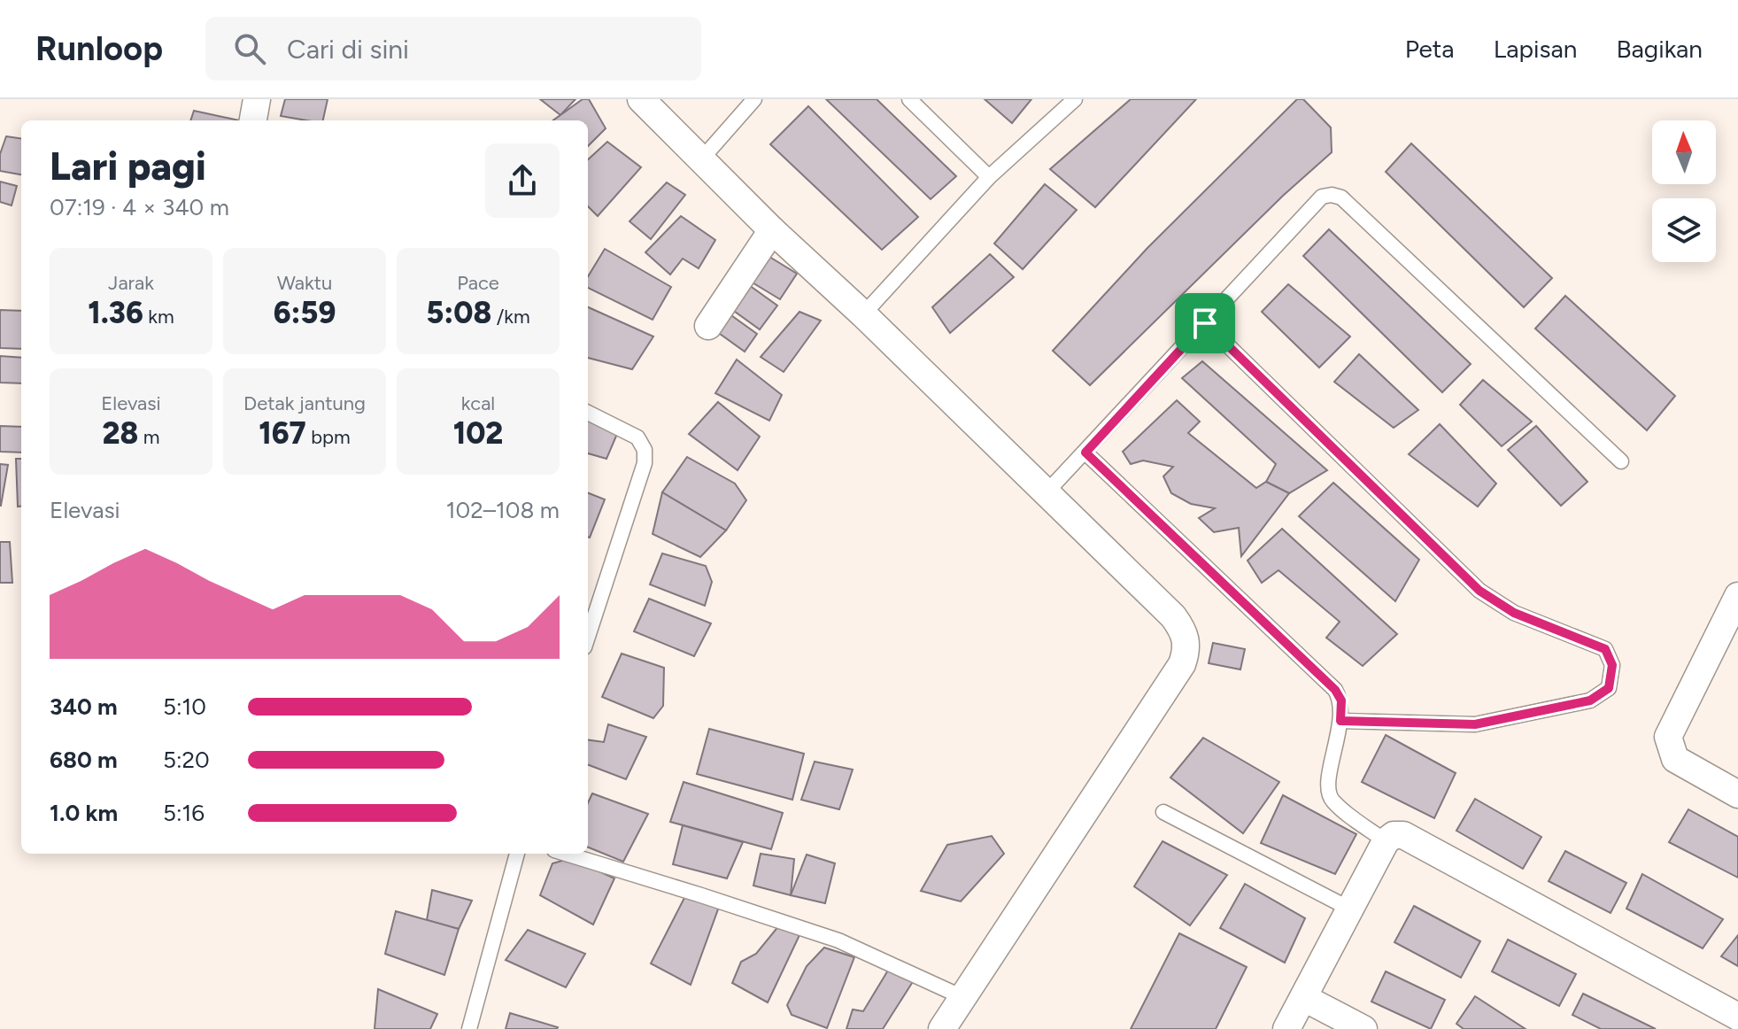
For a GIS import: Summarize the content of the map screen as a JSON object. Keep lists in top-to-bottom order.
{
  "north": "top",
  "page": {
    "header": "Runloop",
    "search": "Cari di sini",
    "nav": ["Peta", "Lapisan", "Bagikan"],
    "heading": ["Lari pagi", "07:19 · 4 × 340 m"],
    "stats": [
      ["Jarak", "1.36 km"],
      ["Waktu", "6:59"],
      ["Pace", "5:08 /km"],
      ["Elevasi", "28 m"],
      ["Detak jantung", "167 bpm"],
      ["kcal", "102"]
    ],
    "chart": ["Elevasi", "102–108 m"],
    "list": [
      {
        "name": "340 m",
        "note": "5:10"
      },
      {
        "name": "680 m",
        "note": "5:20"
      },
      {
        "name": "1.0 km",
        "note": "5:16"
      }
    ]
  }
}
